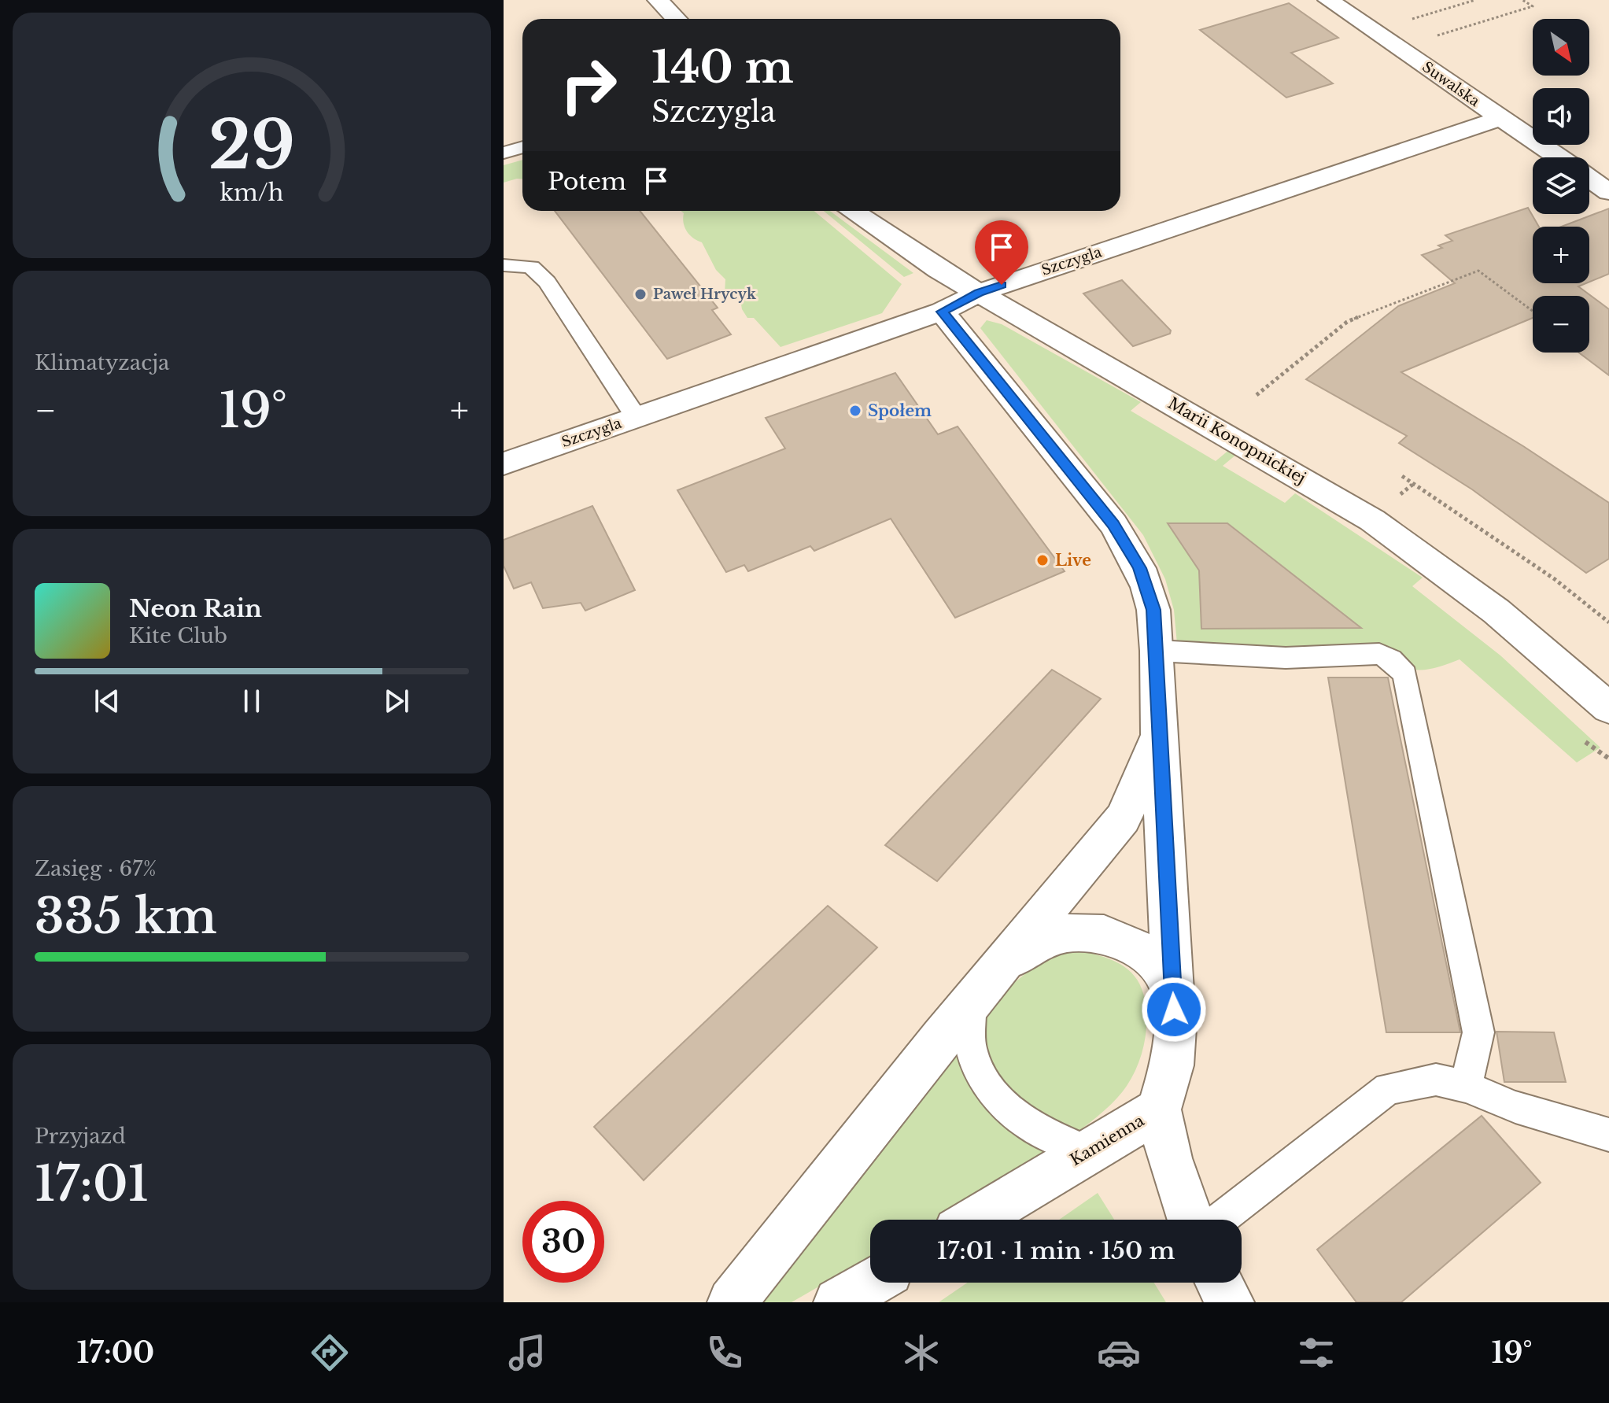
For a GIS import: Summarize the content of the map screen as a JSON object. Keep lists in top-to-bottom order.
{
  "streets": {
    "street": [
      "Suwalska",
      "Szczygla",
      "Marii Konopnickiej",
      "Kamienna"
    ]
  },
  "crossings": [
    ["Suwalska", "Szczygla"],
    ["Szczygla", "Marii Konopnickiej"],
    ["Szczygla", "Kamienna"]
  ],
  "places": ["Paweł Hrycyk", "Społem", "Live"],
  "north": "bottom right",
  "page": {
    "map_buttons": ["+", "−"],
    "turn": ["140 m", "Szczygla"],
    "then": "Potem",
    "tile": [
      "Klimatyzacja",
      ["Zasięg · 67%", "335 km"],
      ["Przyjazd", "17:01"]
    ],
    "heat": ["−", "19°", "+"],
    "song": ["Neon Rain", "Kite Club"],
    "limit": "30",
    "trip": "17:01 · 1 min · 150 m",
    "tabs": ["17:00", "19°"],
    "gauge": ["29", "km/h"]
  }
}
